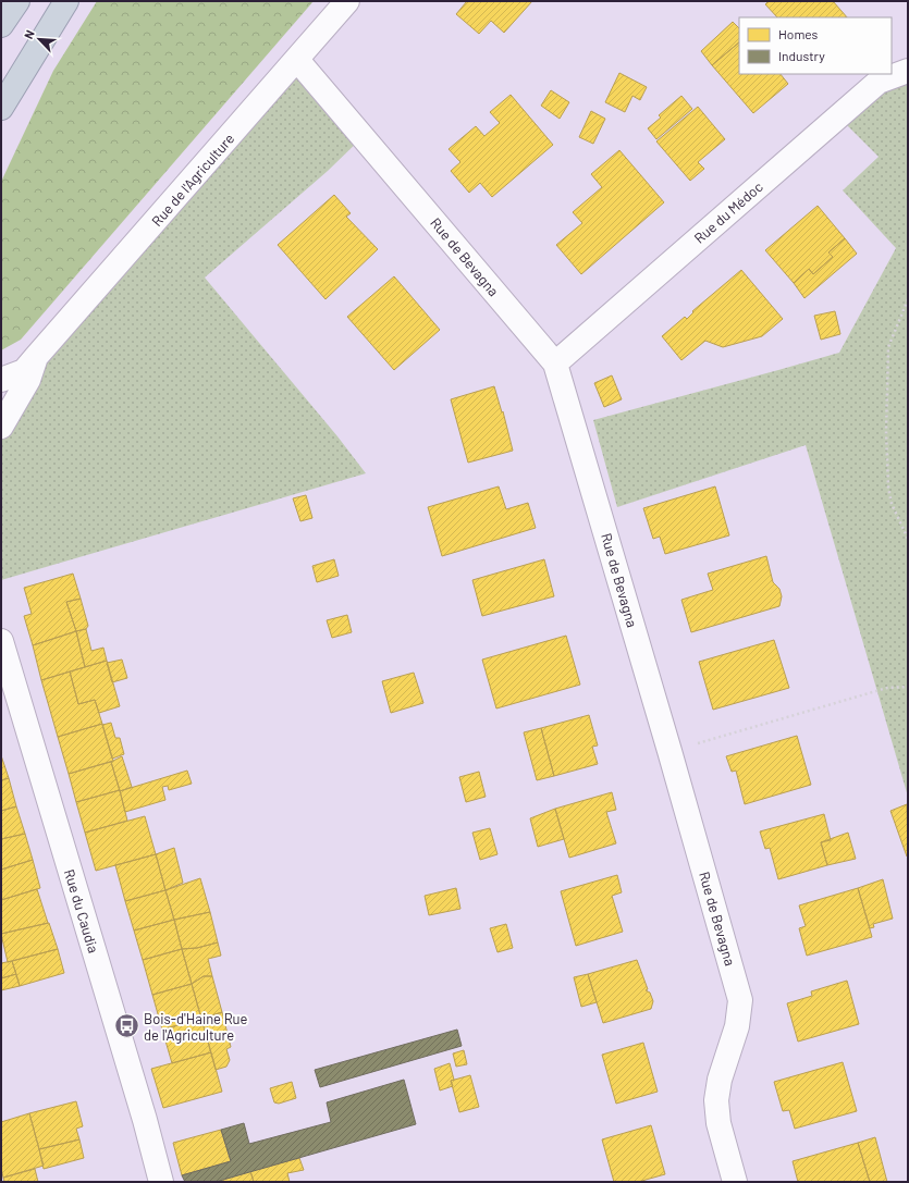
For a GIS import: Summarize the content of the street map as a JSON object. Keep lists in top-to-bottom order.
{
  "streets": {
    "street": [
      "Rue de l'Agriculture",
      "Rue du Médoc",
      "Rue de Bevagna",
      "Rue du Caudia"
    ]
  },
  "crossings": [
    ["Rue de l'Agriculture", "Rue de Bevagna"],
    ["Rue du Médoc", "Rue de Bevagna"]
  ],
  "places": {
    "bus stop": ["Bois-d'Haine Rue de l'Agriculture"]
  },
  "legend": ["Homes", "Industry"],
  "north": "top left"
}
